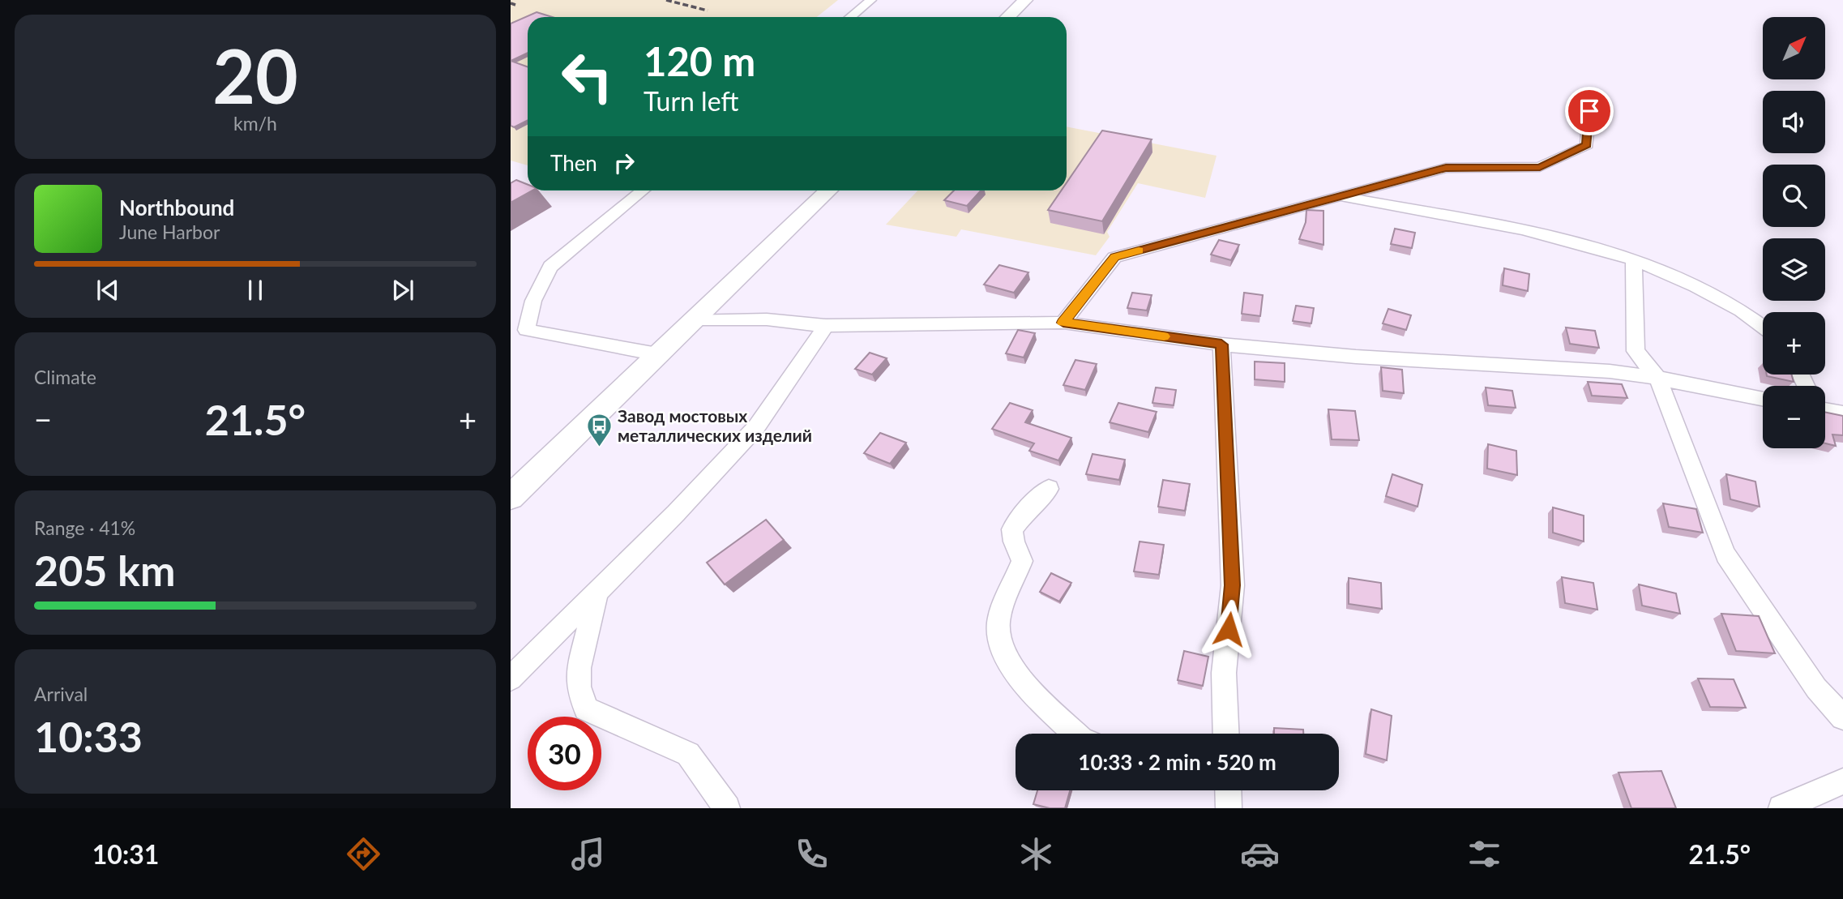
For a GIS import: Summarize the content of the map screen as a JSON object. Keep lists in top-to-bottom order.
{
  "places": {
    "bus stop": ["Завод мостовых металлических изделий"]
  },
  "north": "top right",
  "page": {
    "tile": [
      ["20", "km/h"],
      "Climate",
      ["Range · 41%", "205 km"],
      ["Arrival", "10:33"]
    ],
    "map_buttons": ["+", "−"],
    "turn": ["120 m", "Turn left"],
    "then": "Then",
    "song": ["Northbound", "June Harbor"],
    "heat": ["−", "21.5°", "+"],
    "limit": "30",
    "trip": "10:33 · 2 min · 520 m",
    "tabs": ["10:31", "21.5°"]
  }
}
